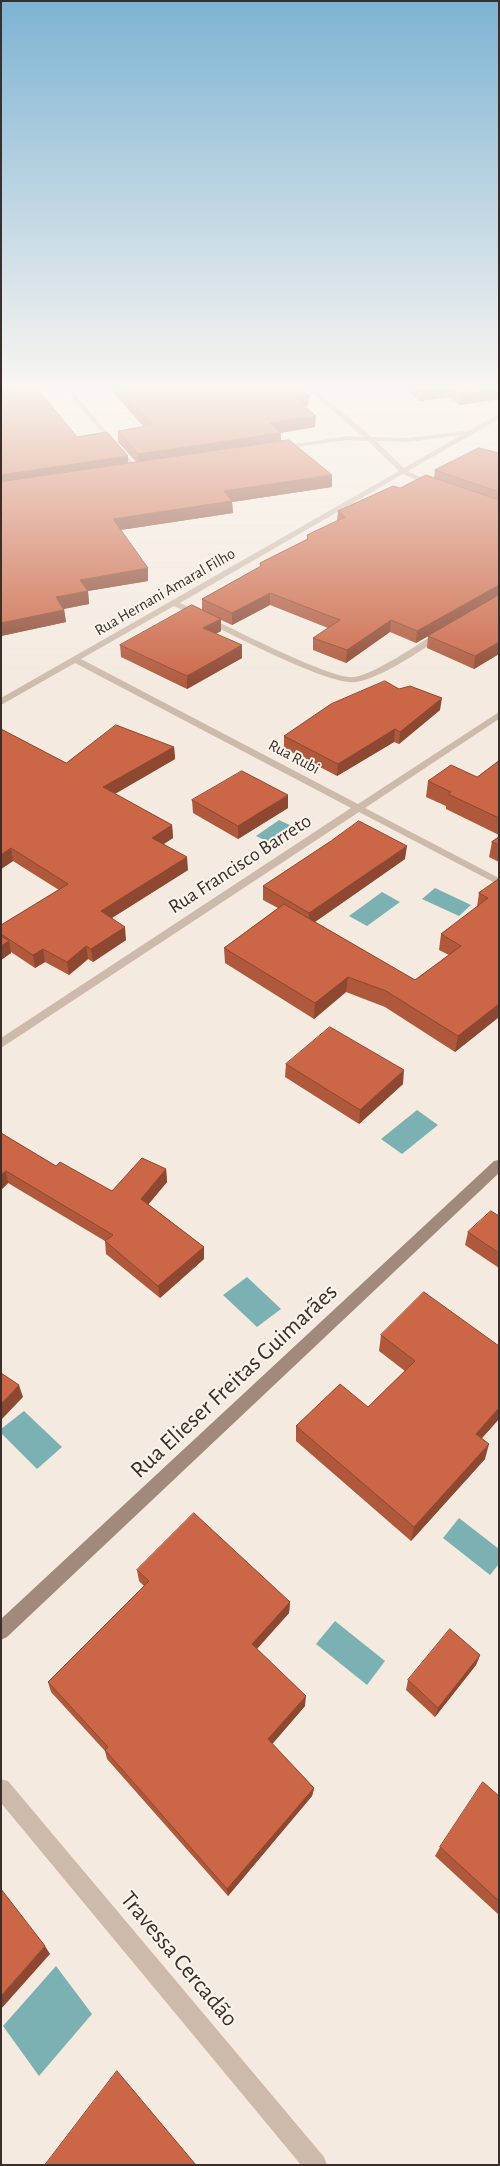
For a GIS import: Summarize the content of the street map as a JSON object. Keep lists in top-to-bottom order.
{
  "streets": {
    "street": [
      "Rua Hernani Amaral Filho",
      "Rua Rubi",
      "Rua Francisco Barreto",
      "Rua Elieser Freitas Guimarães",
      "Travessa Cercadão"
    ]
  },
  "crossings": [
    ["Rua Hernani Amaral Filho", "Rua Rubi"],
    ["Rua Rubi", "Rua Francisco Barreto"]
  ]
}
